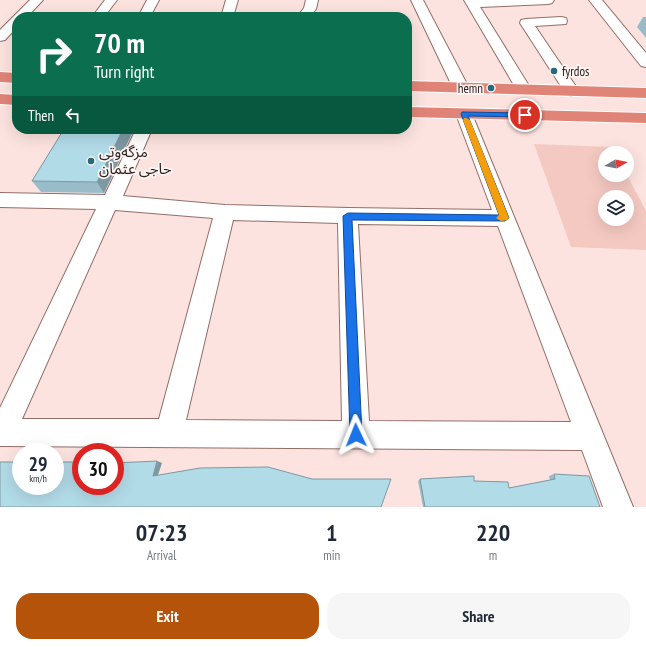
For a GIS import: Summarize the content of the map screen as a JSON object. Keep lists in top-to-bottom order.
{
  "places": ["fyrdos", "hemn", "مزگەوتی حاجی عثمان"],
  "north": "right",
  "page": {
    "turn": ["70 m", "Turn right"],
    "then": "Then",
    "speed": "29 km/h",
    "limit": "30",
    "eta": [
      "07:23",
      "Arrival",
      "1",
      "min",
      "220",
      "m"
    ],
    "buttons": ["Exit", "Share"]
  }
}
